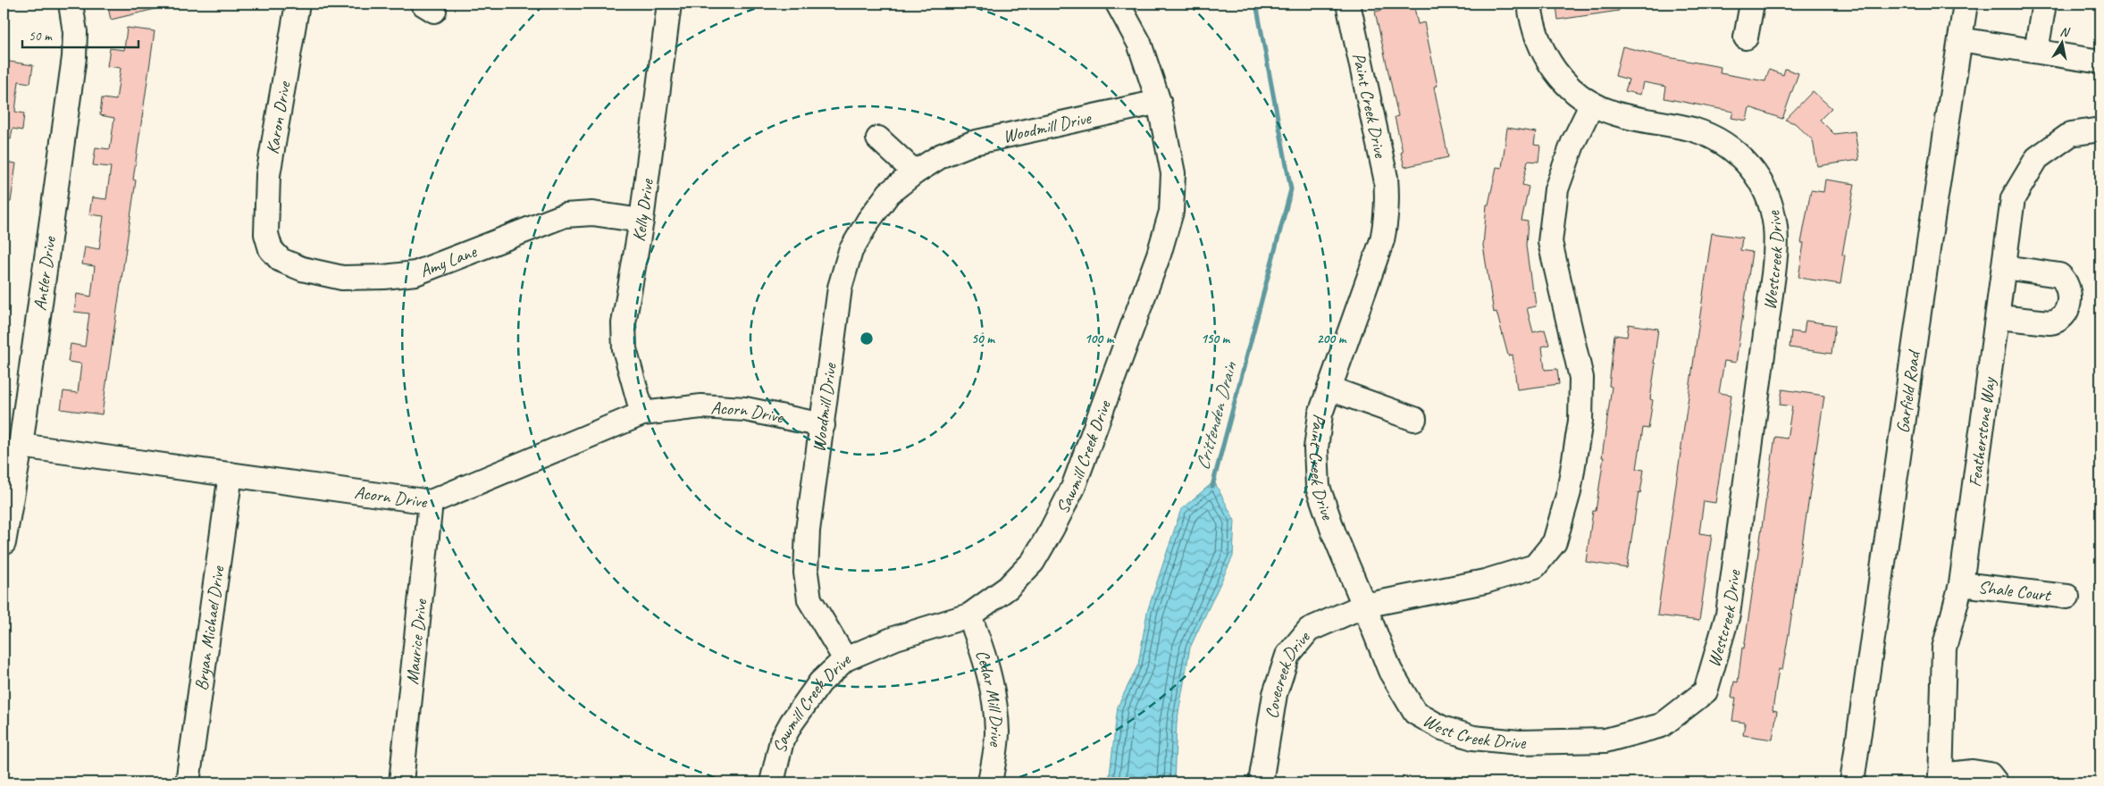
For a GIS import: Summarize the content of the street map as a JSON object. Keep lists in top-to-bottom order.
{
  "streets": {
    "street": [
      "Paint Creek Drive",
      "Karon Drive",
      "Woodmill Drive",
      "Kelly Drive",
      "Amy Lane",
      "Westcreek Drive",
      "Antler Drive",
      "Garfield Road",
      "Acorn Drive",
      "Featherstone Way",
      "Sawmill Creek Drive",
      "Shale Court",
      "Bryan Michael Drive",
      "Maurice Drive",
      "Covecreek Drive",
      "Cedar Mill Drive",
      "West Creek Drive"
    ]
  },
  "crossings": [
    ["Paint Creek Drive", "Covecreek Drive"],
    ["Paint Creek Drive", "West Creek Drive"],
    ["Karon Drive", "Amy Lane"],
    ["Woodmill Drive", "Acorn Drive"],
    ["Woodmill Drive", "Sawmill Creek Drive"],
    ["Kelly Drive", "Amy Lane"],
    ["Kelly Drive", "Acorn Drive"],
    ["Westcreek Drive", "West Creek Drive"],
    ["Antler Drive", "Acorn Drive"],
    ["Acorn Drive", "Bryan Michael Drive"],
    ["Acorn Drive", "Maurice Drive"],
    ["Featherstone Way", "Shale Court"],
    ["Sawmill Creek Drive", "Cedar Mill Drive"],
    ["Covecreek Drive", "West Creek Drive"]
  ],
  "water": ["Crittenden Drain"],
  "scale_bar": "50 m",
  "north": "top",
  "rings": [
    "50 m",
    "100 m",
    "150 m",
    "200 m"
  ]
}
